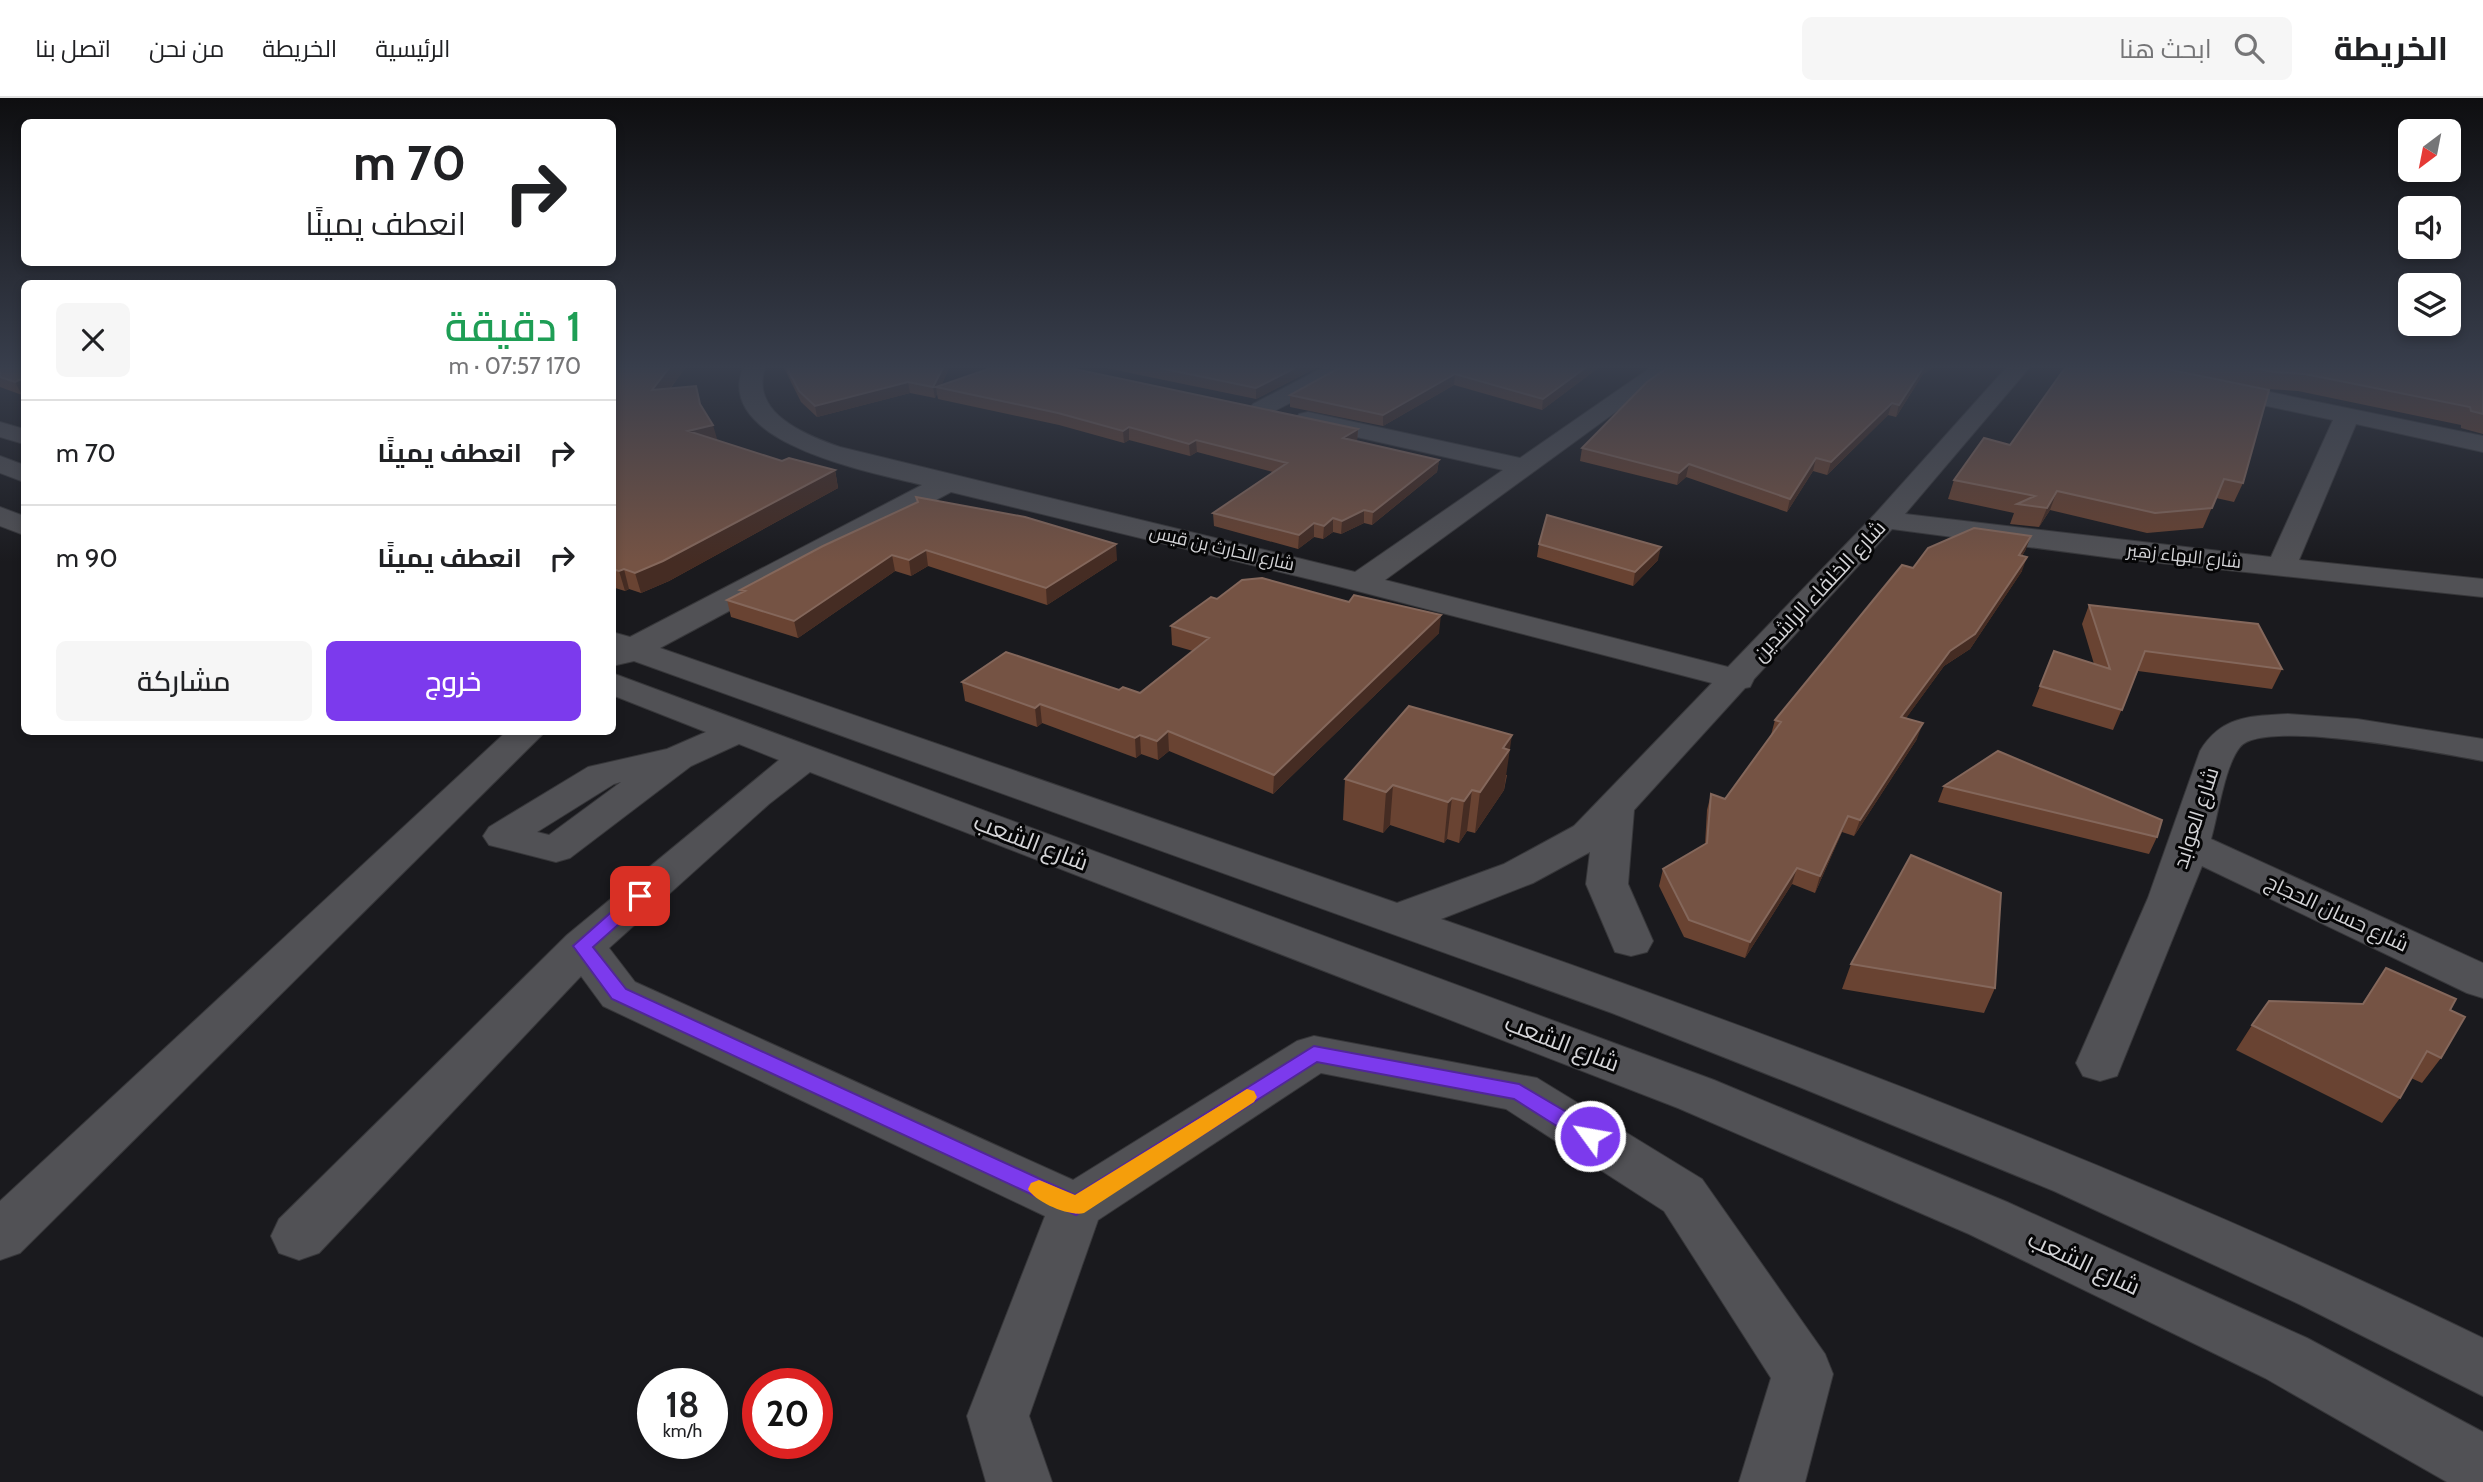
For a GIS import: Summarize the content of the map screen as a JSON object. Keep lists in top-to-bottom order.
{
  "streets": {
    "street": [
      "شارع الحارث بن قيس",
      "شارع البهاء زهير",
      "شارع الخلفاء الراشدين",
      "شارع العوابد",
      "شارع الشعب",
      "شارع حسان الحجاج"
    ]
  },
  "crossings": [
    ["شارع الحارث بن قيس", "شارع الخلفاء الراشدين"],
    ["شارع البهاء زهير", "شارع الخلفاء الراشدين"],
    ["شارع الخلفاء الراشدين", "شارع الشعب"],
    ["شارع العوابد", "شارع حسان الحجاج"]
  ],
  "north": "bottom left",
  "page": {
    "header": "الخريطة",
    "search": "ابحث هنا",
    "nav": [
      "الرئيسية",
      "الخريطة",
      "من نحن",
      "اتصل بنا"
    ],
    "turn": ["70 m", "انعطف يمينًا"],
    "heading": ["1 دقيقة", "170 m · 07:57"],
    "list": [
      {
        "name": "انعطف يمينًا",
        "value": "70 m"
      },
      {
        "name": "انعطف يمينًا",
        "value": "90 m"
      }
    ],
    "buttons": ["خروج", "مشاركة"],
    "speed": "18 km/h",
    "limit": "20"
  }
}
